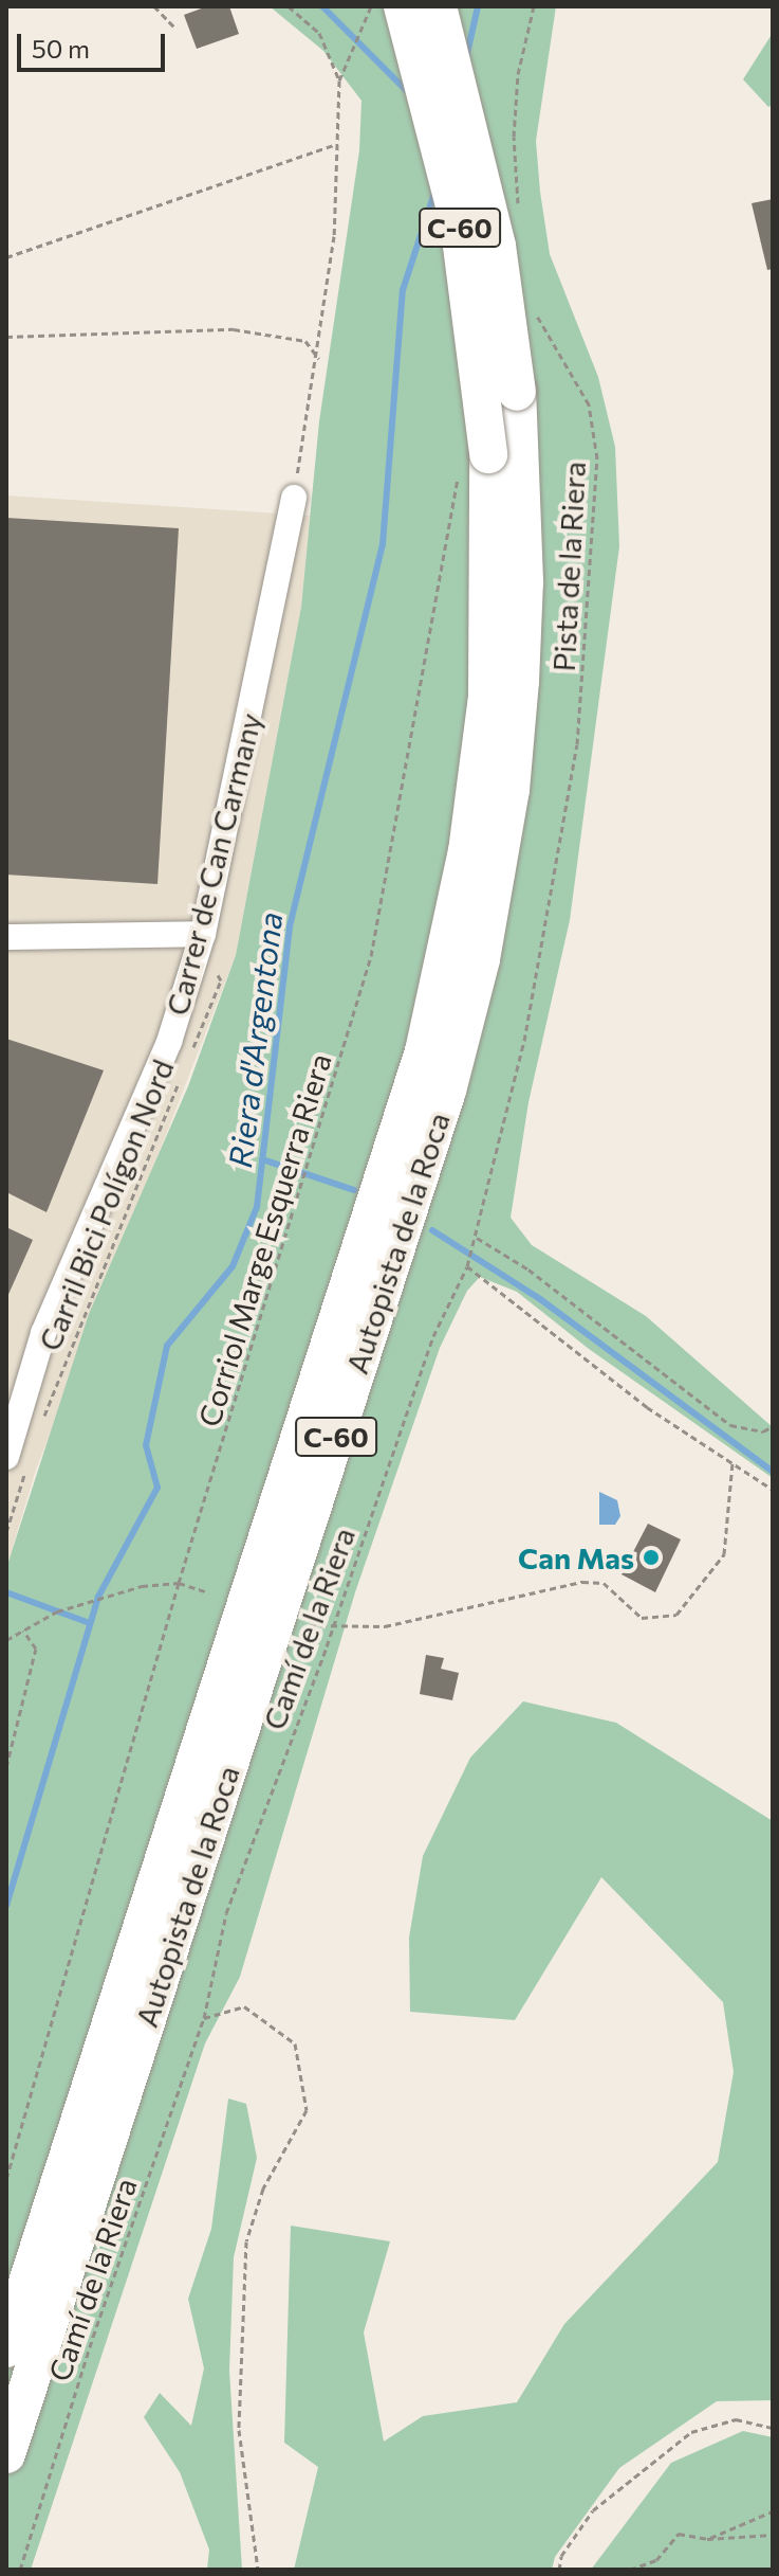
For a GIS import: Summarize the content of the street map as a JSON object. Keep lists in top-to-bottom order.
{
  "streets": {
    "highway": ["C-60", "Autopista de la Roca"],
    "street": ["Carrer de Can Carmany"],
    "path": [
      "Pista de la Riera",
      "Carril Bici Polígon Nord",
      "Corriol Marge Esquerra Riera",
      "Camí de la Riera"
    ]
  },
  "crossings": [
    ["C-60", "Corriol Marge Esquerra Riera"],
    ["C-60", "Autopista de la Roca"],
    ["Pista de la Riera", "Camí de la Riera"],
    ["Corriol Marge Esquerra Riera", "Autopista de la Roca"]
  ],
  "water": ["Riera d'Argentona"],
  "places": ["Can Mas"],
  "scale_bar": "50 m"
}
